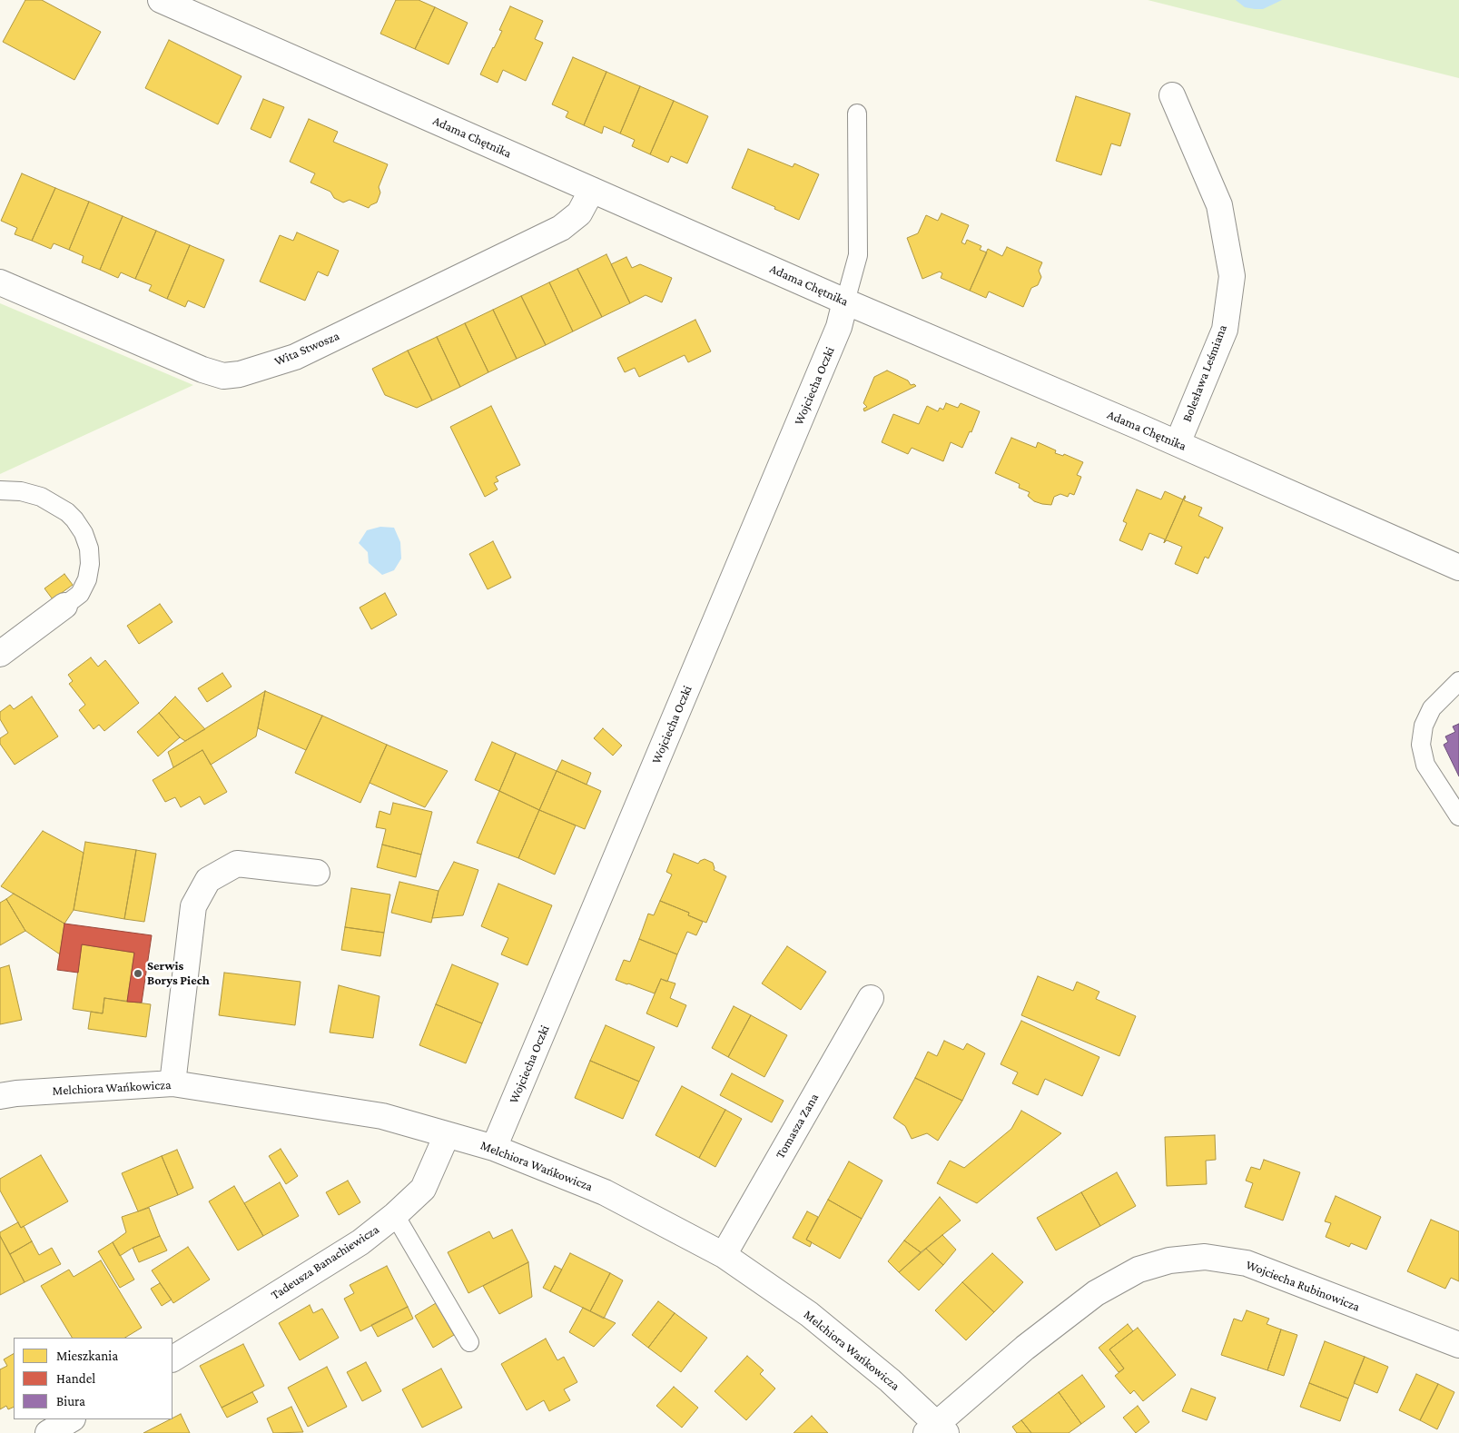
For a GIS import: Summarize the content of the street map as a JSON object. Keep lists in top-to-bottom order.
{
  "streets": {
    "street": [
      "Adama Chętnika",
      "Wita Stwosza",
      "Bolesława Leśmiana",
      "Wojciecha Oczki",
      "Melchiora Wańkowicza",
      "Tomasza Zana",
      "Tadeusza Banachiewicza",
      "Wojciecha Rubinowicza"
    ]
  },
  "crossings": [
    ["Adama Chętnika", "Wita Stwosza"],
    ["Adama Chętnika", "Bolesława Leśmiana"],
    ["Adama Chętnika", "Wojciecha Oczki"],
    ["Wojciecha Oczki", "Melchiora Wańkowicza"],
    ["Melchiora Wańkowicza", "Tomasza Zana"],
    ["Melchiora Wańkowicza", "Tadeusza Banachiewicza"],
    ["Melchiora Wańkowicza", "Wojciecha Rubinowicza"]
  ],
  "places": ["Serwis Borys Piech"],
  "legend": ["Mieszkania", "Handel", "Biura"]
}
